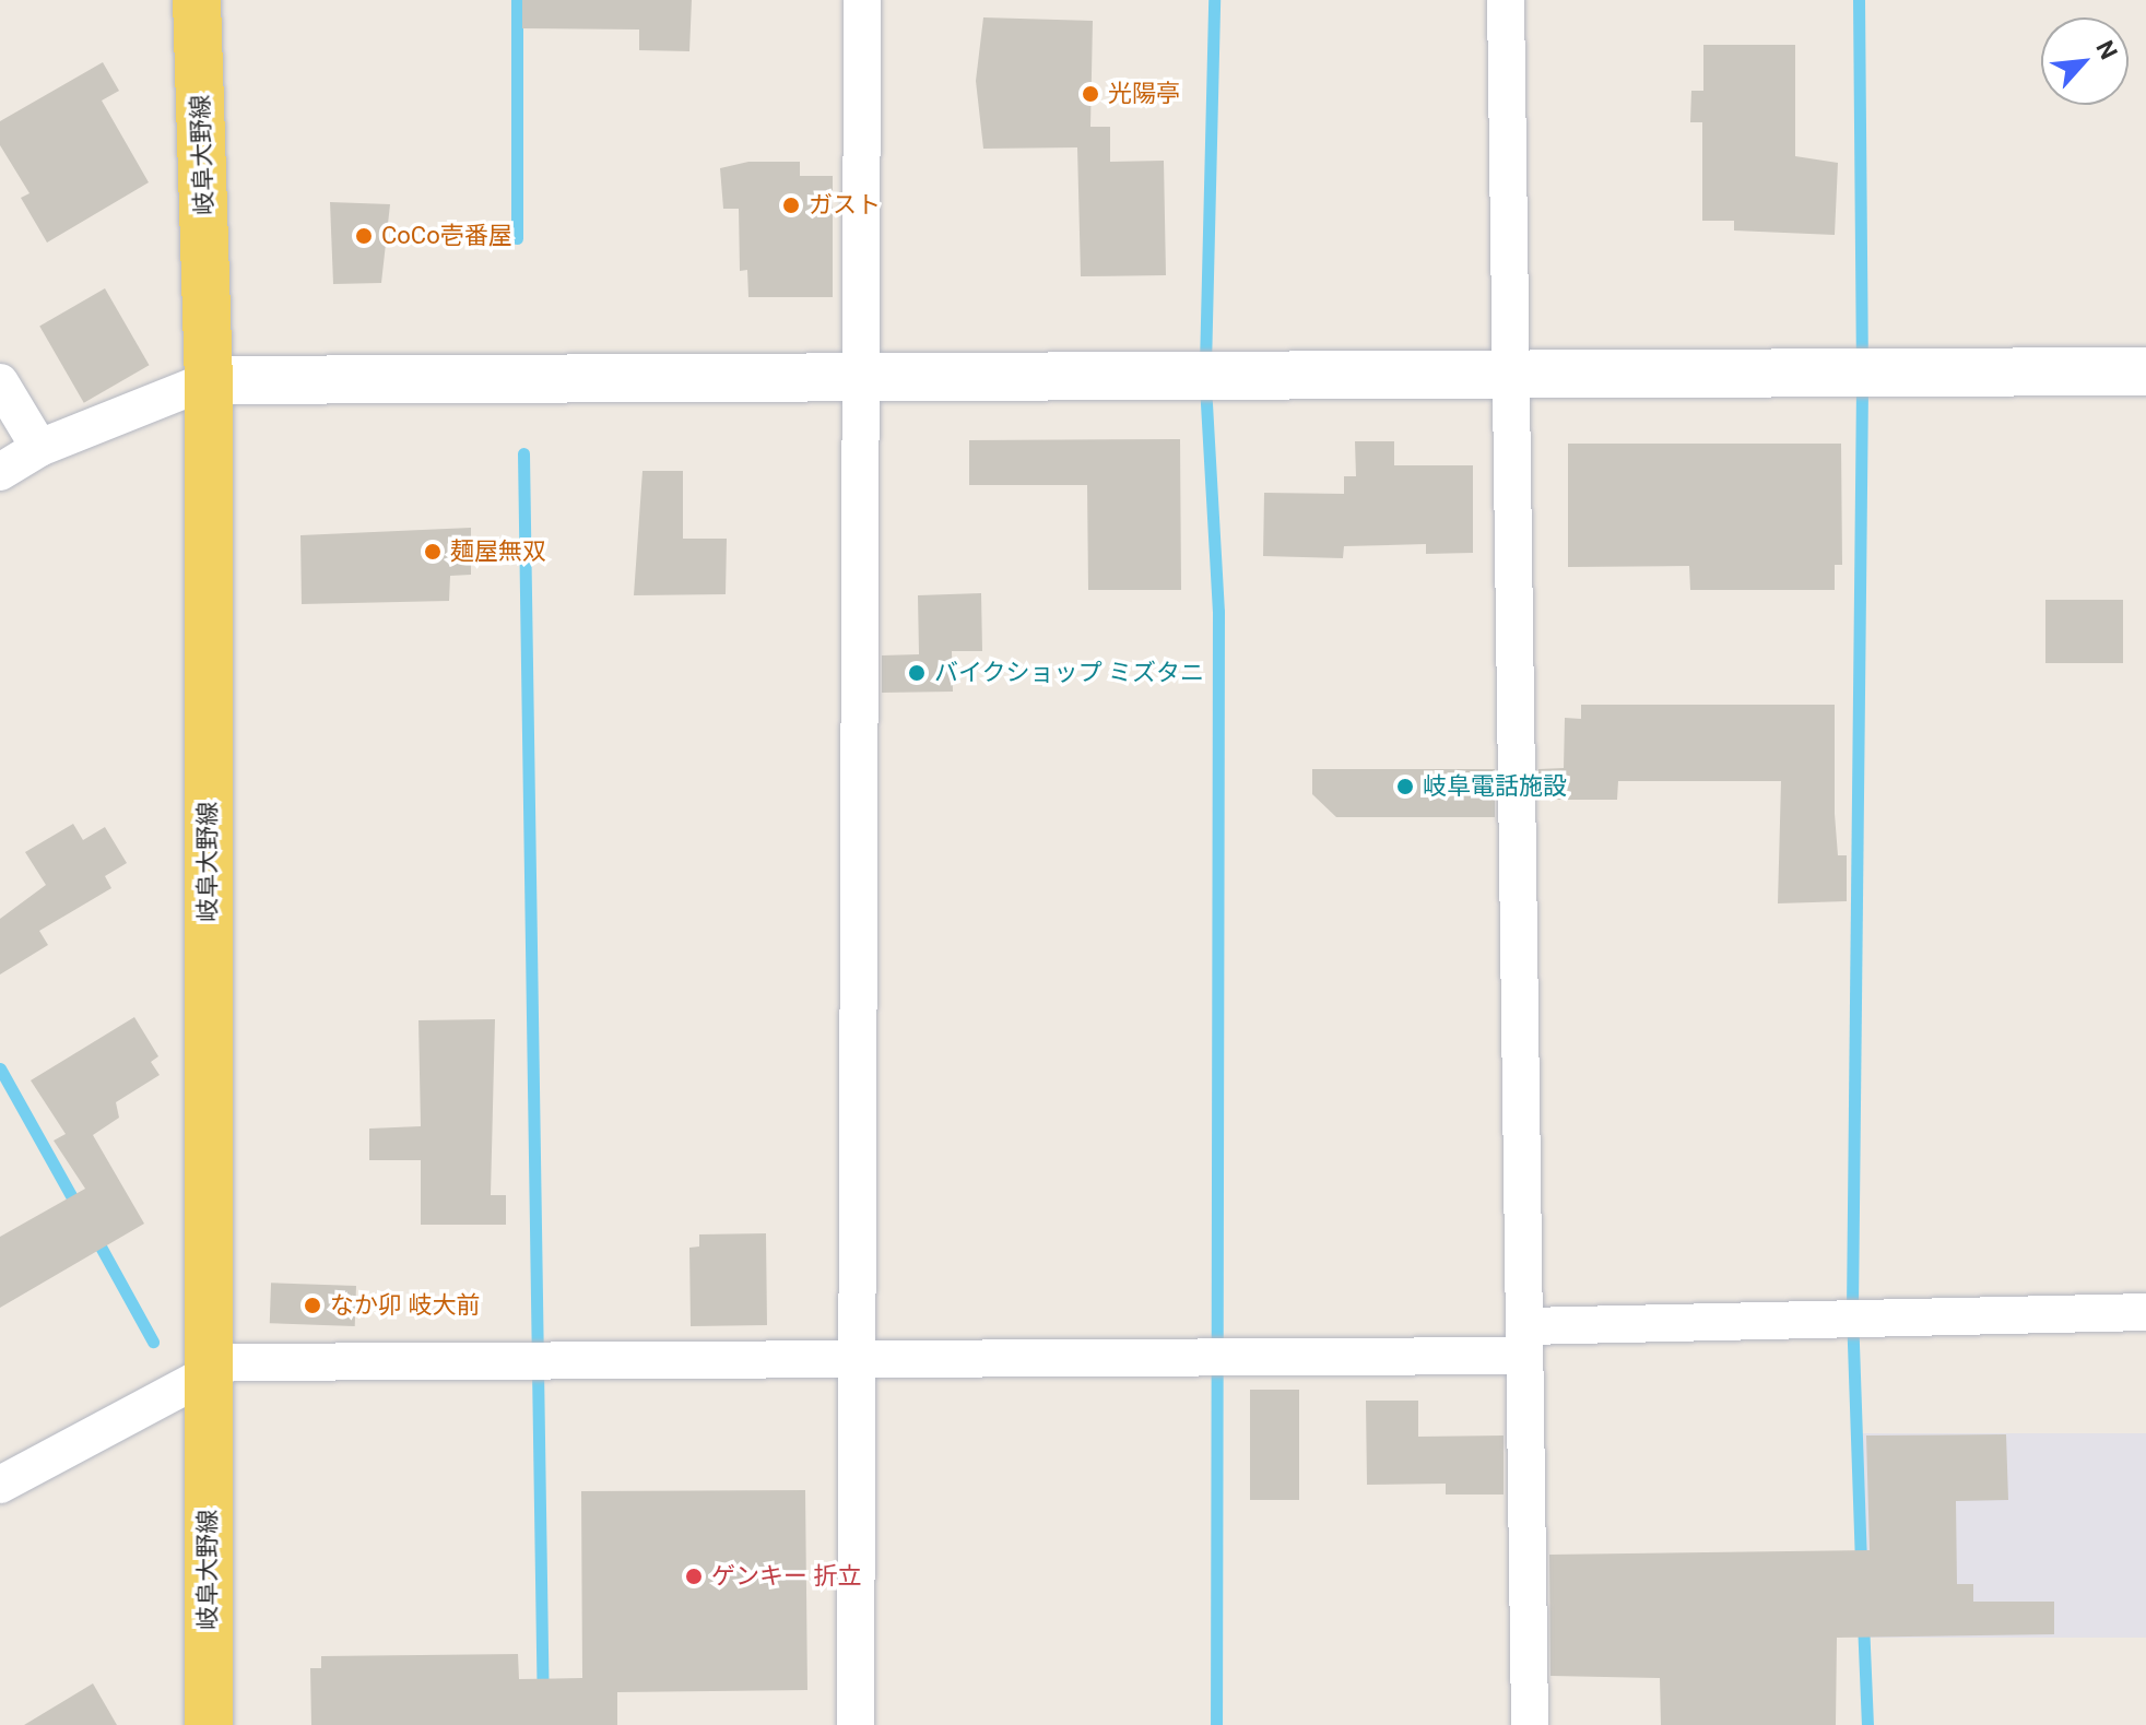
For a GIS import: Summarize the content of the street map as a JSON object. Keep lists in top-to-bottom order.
{
  "streets": {
    "main road": ["岐阜大野線"]
  },
  "places": [
    "光陽亭",
    "ガスト",
    "CoCo壱番屋",
    "麺屋無双",
    "バイクショップ ミズタニ",
    "岐阜電話施設",
    "なか卯 岐大前",
    "ゲンキー 折立"
  ],
  "north": "top right"
}
